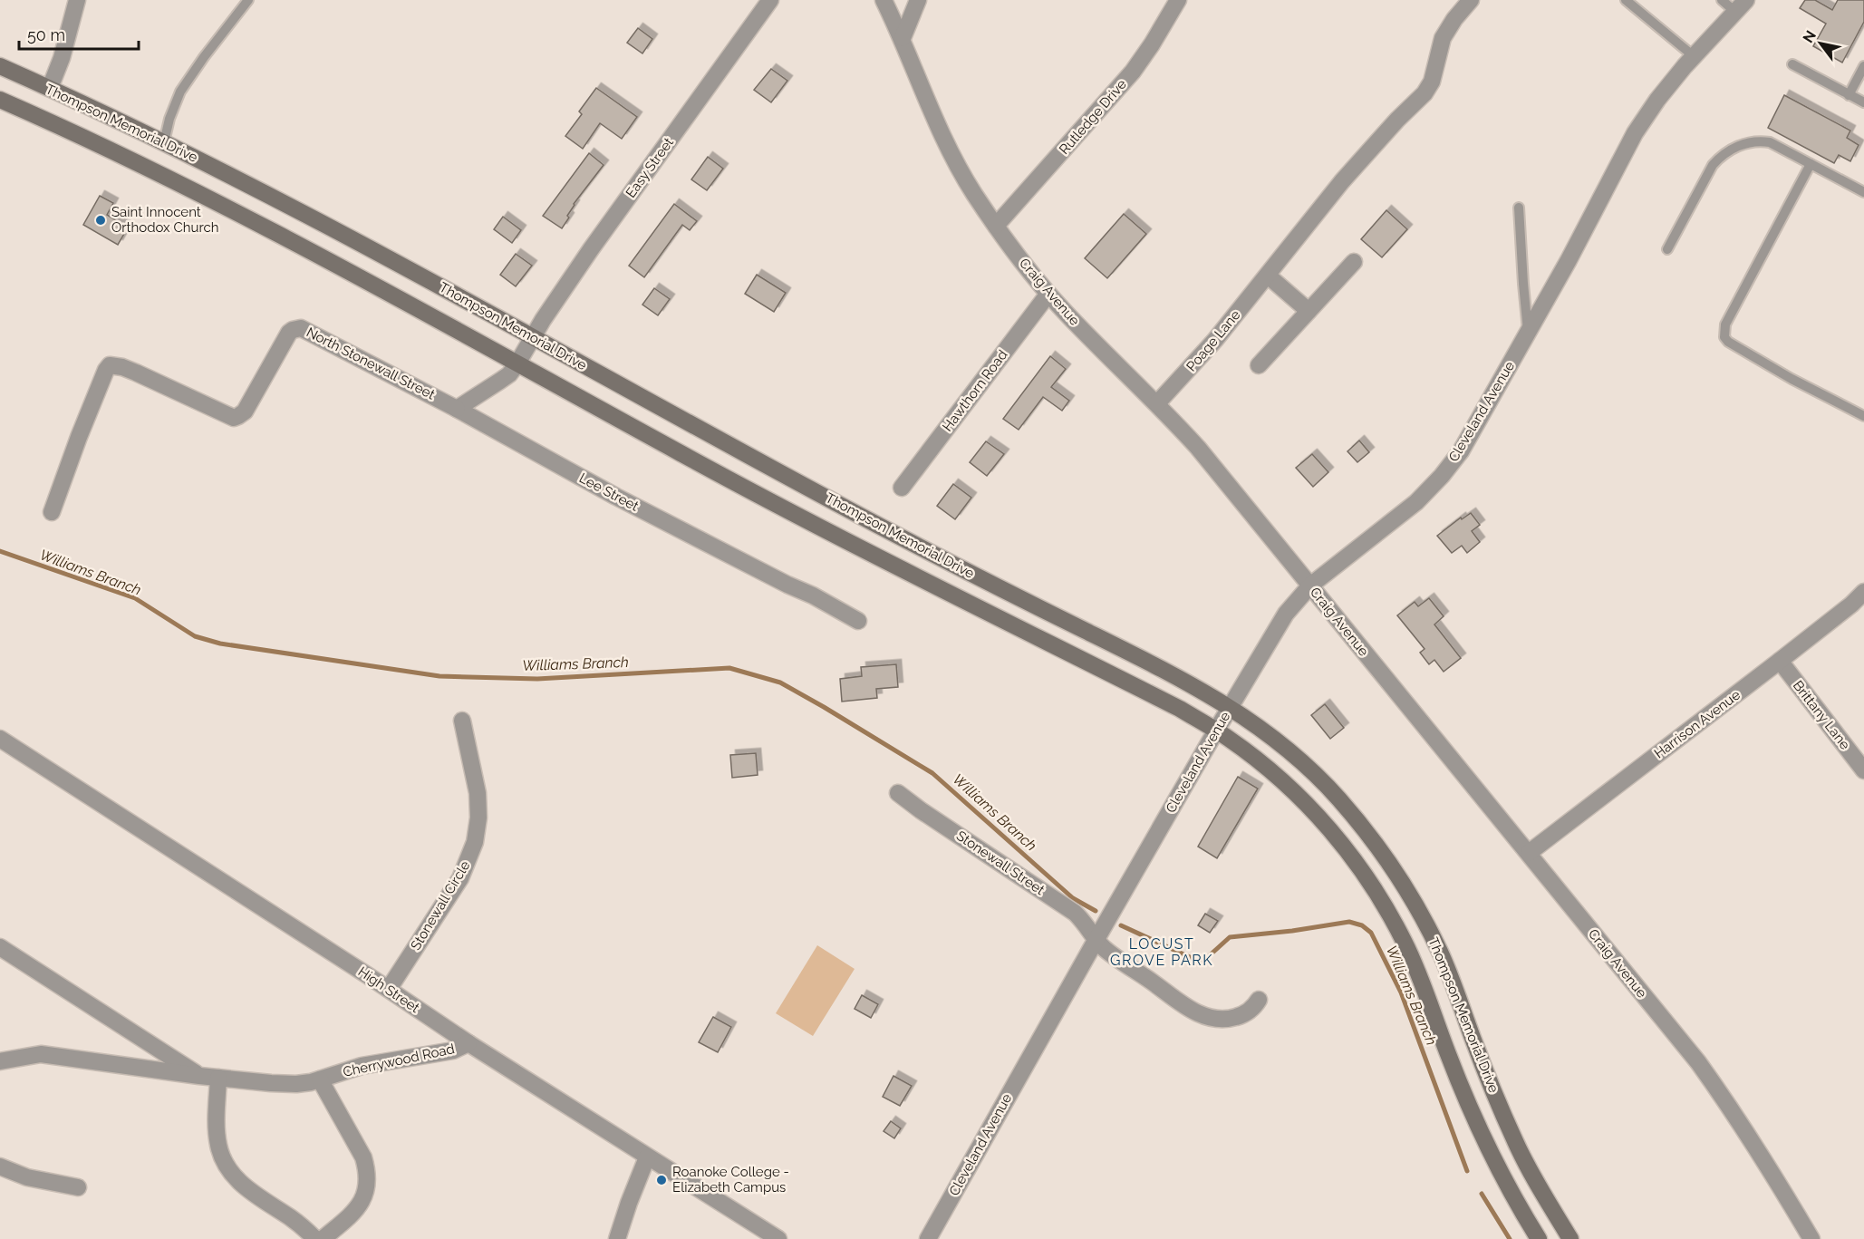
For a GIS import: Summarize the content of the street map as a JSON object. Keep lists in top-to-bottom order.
{
  "streets": {
    "main road": ["Thompson Memorial Drive"],
    "street": [
      "Rutledge Drive",
      "Easy Street",
      "Craig Avenue",
      "Poage Lane",
      "North Stonewall Street",
      "Hawthorn Road",
      "Cleveland Avenue",
      "Lee Street",
      "Brittany Lane",
      "Harrison Avenue",
      "Stonewall Street",
      "Stonewall Circle",
      "High Street",
      "Cherrywood Road"
    ]
  },
  "crossings": [
    ["Rutledge Drive", "Craig Avenue"],
    ["Thompson Memorial Drive", "Easy Street"],
    ["Thompson Memorial Drive", "Cleveland Avenue"],
    ["Craig Avenue", "Poage Lane"],
    ["Craig Avenue", "Hawthorn Road"],
    ["Craig Avenue", "Cleveland Avenue"],
    ["Craig Avenue", "Harrison Avenue"],
    ["North Stonewall Street", "Lee Street"],
    ["Cleveland Avenue", "Stonewall Street"],
    ["Brittany Lane", "Harrison Avenue"],
    ["Stonewall Circle", "High Street"],
    ["High Street", "Cherrywood Road"]
  ],
  "districts": ["LOCUST GROVE PARK"],
  "water": ["Williams Branch"],
  "places": ["Saint Innocent Orthodox Church", "Roanoke College - Elizabeth Campus"],
  "scale_bar": "50 m",
  "north": "top left"
}
